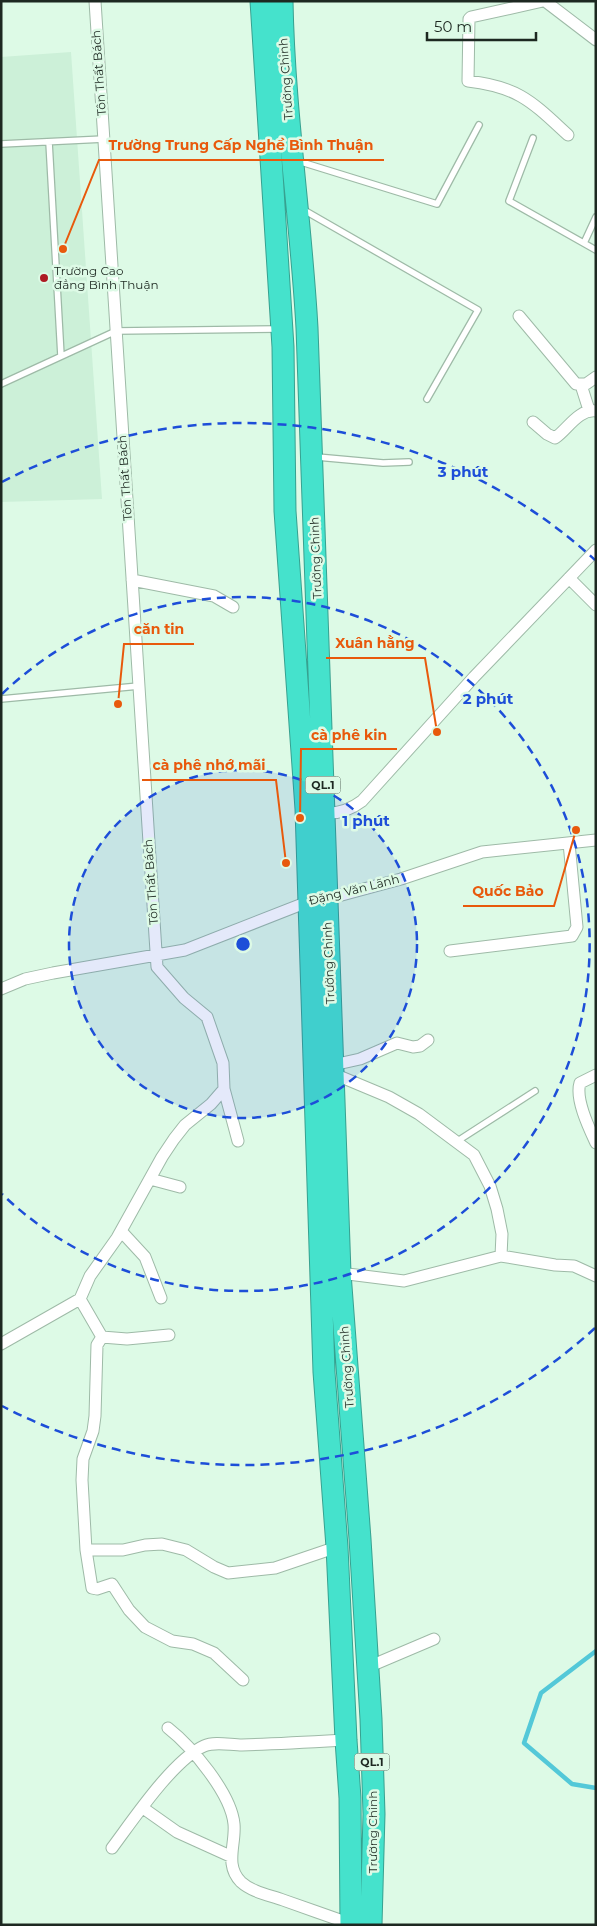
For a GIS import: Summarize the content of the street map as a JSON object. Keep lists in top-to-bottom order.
{
  "streets": {
    "highway": ["Trường Chinh", "QL.1"],
    "street": ["Tôn Thất Bách", "Đặng Văn Lãnh"]
  },
  "crossings": [
    ["Tôn Thất Bách", "Đặng Văn Lãnh"],
    ["Trường Chinh", "Đặng Văn Lãnh"]
  ],
  "places": [
    "Trường Trung Cấp Nghề Bình Thuận",
    "Trường Cao đẳng Bình Thuận",
    "căn tin",
    "Xuân hằng",
    "cà phê kin",
    "Quốc Bảo",
    "cà phê nhớ mãi"
  ],
  "scale_bar": "50 m",
  "rings": ["3 phút", "2 phút", "1 phút"]
}
